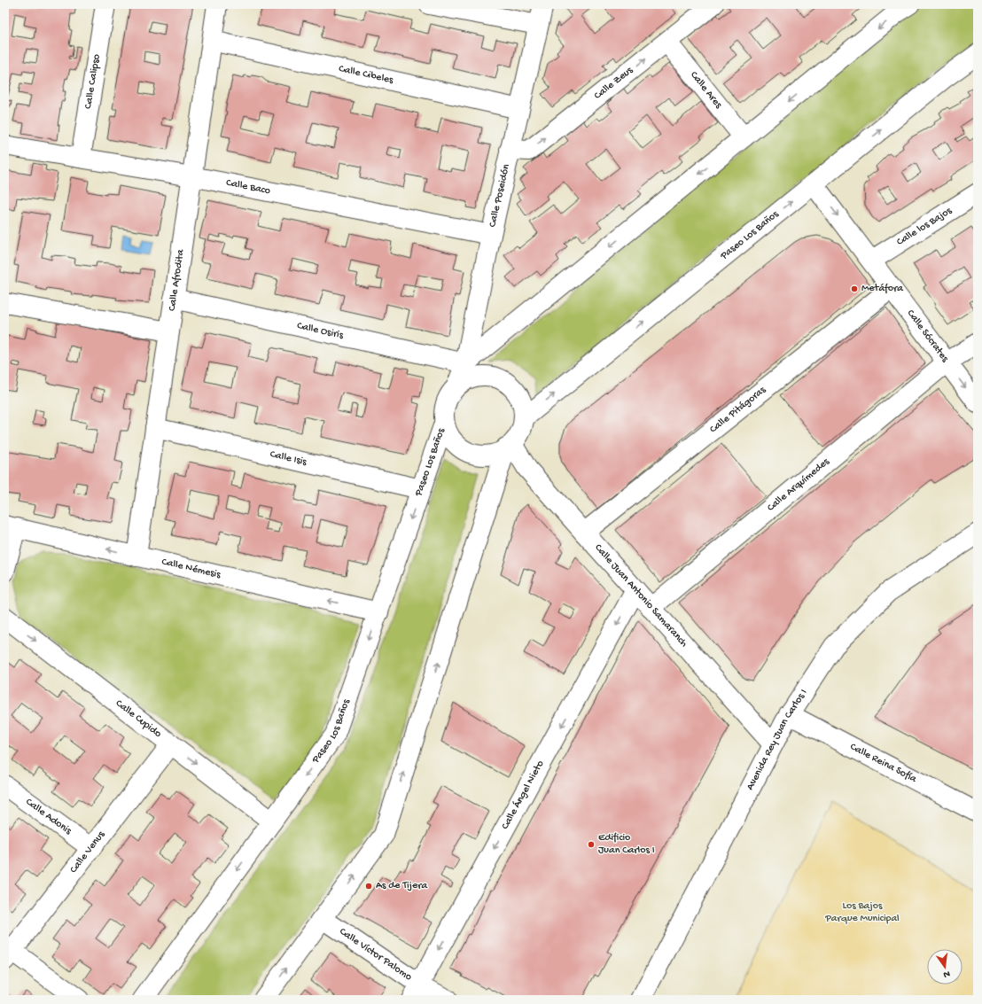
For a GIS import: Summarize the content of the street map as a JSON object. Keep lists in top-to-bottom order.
{
  "streets": {
    "street": [
      "Calle Cibeles",
      "Calle Calipso",
      "Calle Zeus",
      "Calle Ares",
      "Calle Baco",
      "Calle Poseidón",
      "Calle los Bajos",
      "Paseo Los Baños",
      "Calle Afrodita",
      "Calle Osiris",
      "Calle Sócrates",
      "Calle Pitágoras",
      "Calle Isis",
      "Calle Arquímedes",
      "Calle Némesis",
      "Calle Juan Antonio Samaranch",
      "Calle Cupido",
      "Avenida Rey Juan Carlos I",
      "Calle Reina Sofía",
      "Calle Ángel Nieto",
      "Calle Adonis",
      "Calle Venus",
      "Calle Víctor Palomo"
    ]
  },
  "crossings": [
    ["Calle Cibeles", "Calle Poseidón"],
    ["Calle Cibeles", "Calle Afrodita"],
    ["Calle Calipso", "Calle Baco"],
    ["Calle Zeus", "Calle Ares"],
    ["Calle Zeus", "Calle Poseidón"],
    ["Calle Baco", "Calle Poseidón"],
    ["Calle Baco", "Calle Afrodita"],
    ["Calle Poseidón", "Paseo Los Baños"],
    ["Calle Poseidón", "Calle Osiris"],
    ["Calle Poseidón", "Calle Juan Antonio Samaranch"],
    ["Calle los Bajos", "Calle Sócrates"],
    ["Paseo Los Baños", "Calle Sócrates"],
    ["Paseo Los Baños", "Calle Isis"],
    ["Paseo Los Baños", "Calle Némesis"],
    ["Paseo Los Baños", "Calle Juan Antonio Samaranch"],
    ["Paseo Los Baños", "Calle Cupido"],
    ["Calle Afrodita", "Calle Osiris"],
    ["Calle Afrodita", "Calle Isis"],
    ["Calle Afrodita", "Calle Némesis"],
    ["Calle Sócrates", "Calle Pitágoras"],
    ["Calle Sócrates", "Calle Arquímedes"],
    ["Calle Pitágoras", "Calle Juan Antonio Samaranch"],
    ["Calle Arquímedes", "Calle Juan Antonio Samaranch"],
    ["Calle Juan Antonio Samaranch", "Avenida Rey Juan Carlos I"],
    ["Calle Juan Antonio Samaranch", "Calle Ángel Nieto"],
    ["Calle Cupido", "Calle Venus"],
    ["Avenida Rey Juan Carlos I", "Calle Reina Sofía"],
    ["Calle Ángel Nieto", "Calle Víctor Palomo"],
    ["Calle Adonis", "Calle Venus"]
  ],
  "one_way": ["Calle Sócrates", "Calle Némesis", "Calle Cupido"],
  "parks": ["Los Bajos Parque Municipal"],
  "places": ["Metáfora", "Edificio Juan Carlos I", "As de Tijera"],
  "north": "bottom"
}
